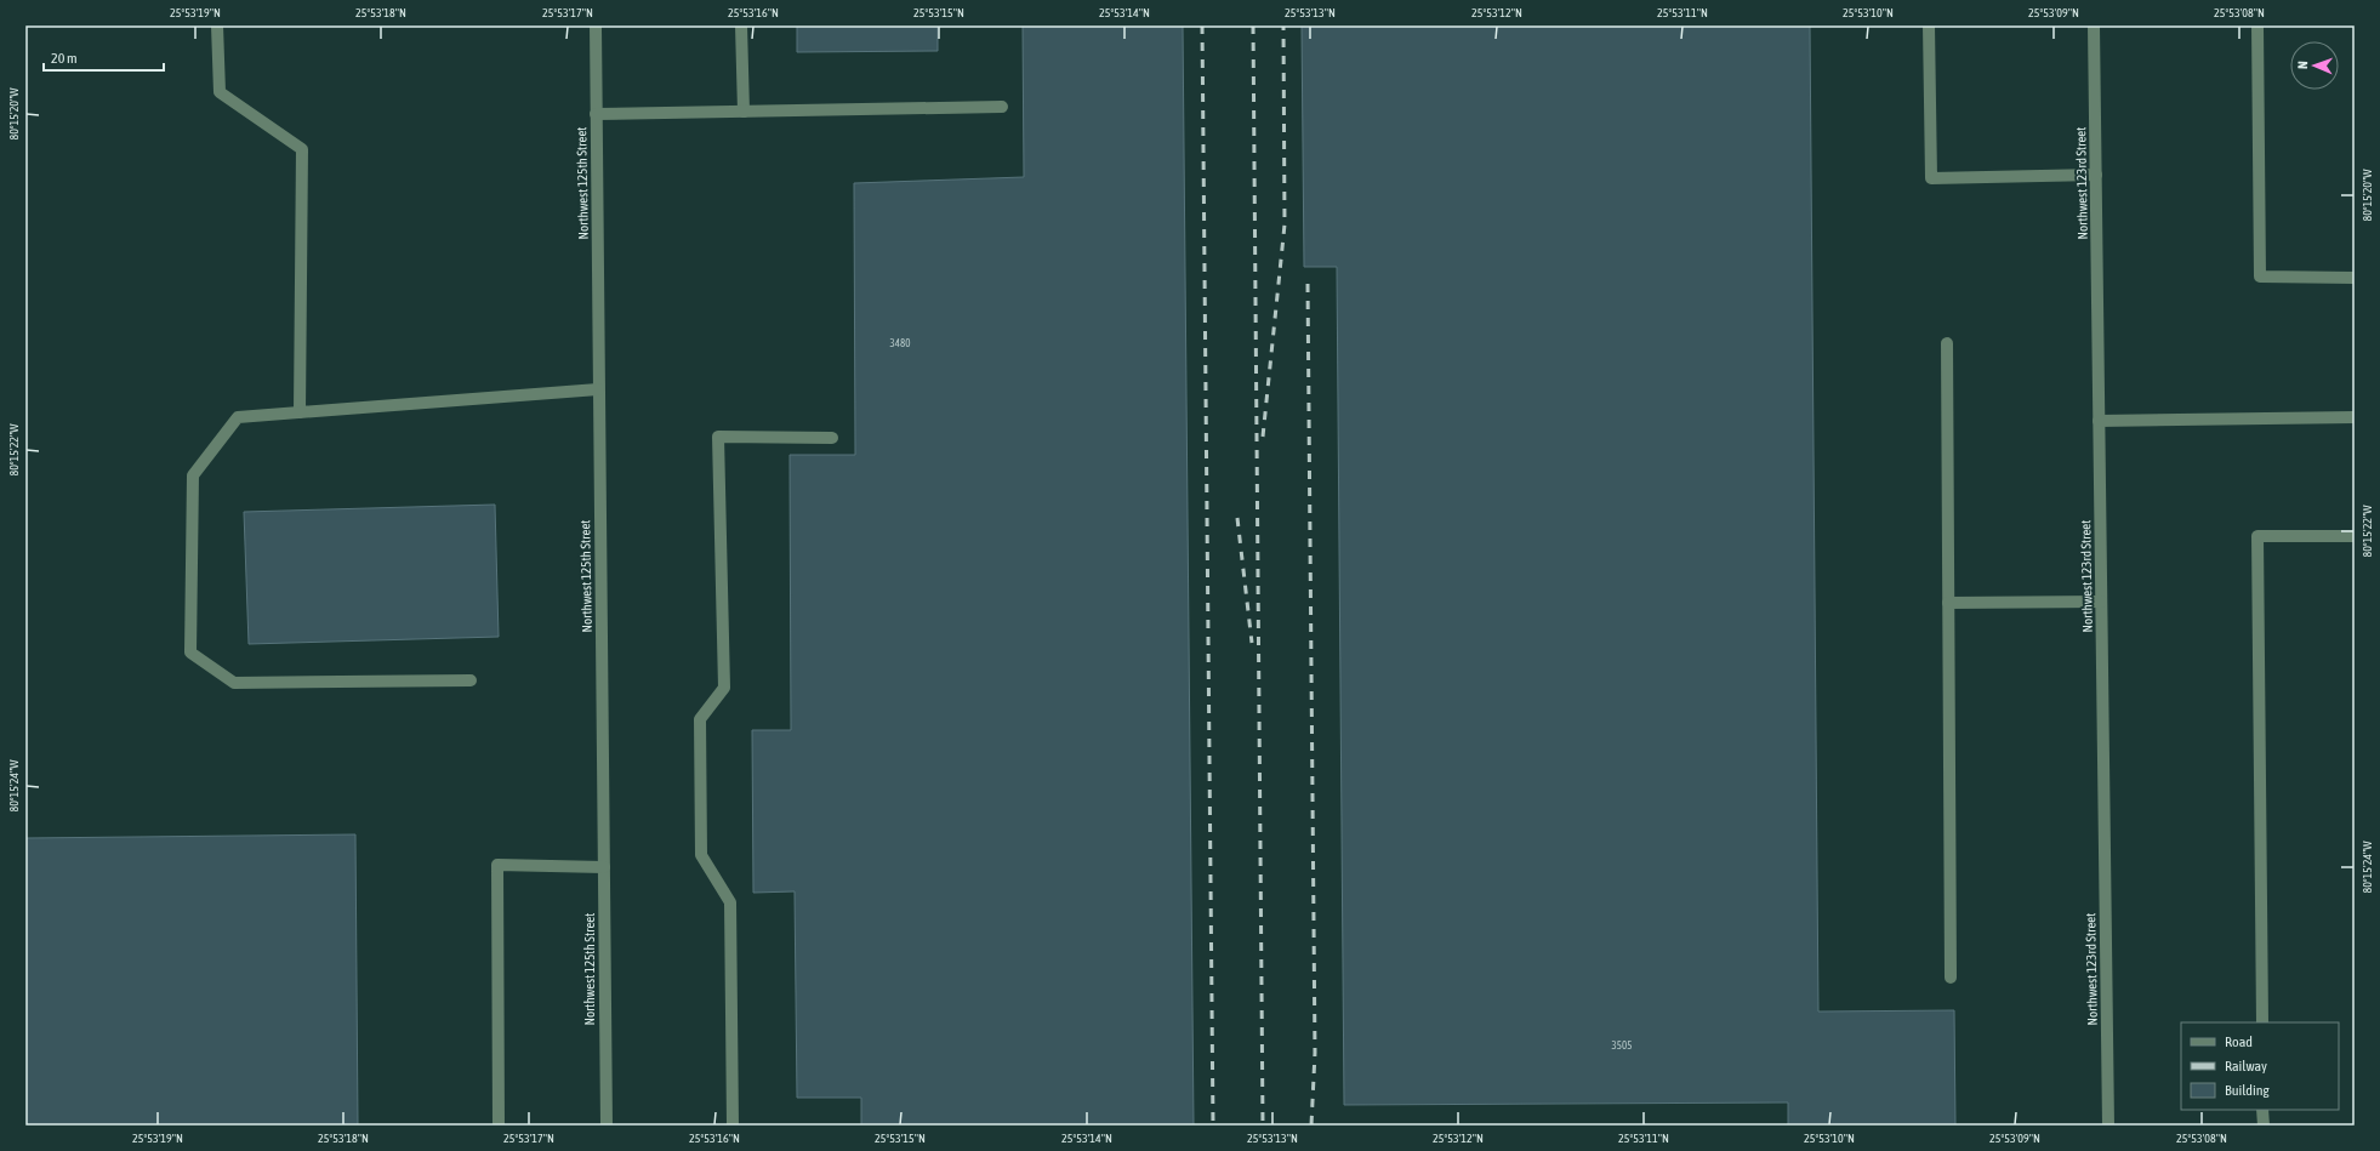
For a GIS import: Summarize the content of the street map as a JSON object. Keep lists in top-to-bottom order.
{
  "streets": {
    "street": ["Northwest 125th Street", "Northwest 123rd Street"]
  },
  "house_numbers": ["3480", "3505"],
  "legend": ["Road", "Railway", "Building"],
  "scale_bar": "20 m",
  "north": "left",
  "coordinates": [
    "25°53'19\"N",
    "25°53'18\"N",
    "25°53'17\"N",
    "25°53'16\"N",
    "25°53'15\"N",
    "25°53'14\"N",
    "25°53'13\"N",
    "25°53'12\"N",
    "25°53'11\"N",
    "25°53'10\"N",
    "25°53'09\"N",
    "25°53'08\"N",
    "80°15'20\"W",
    "80°15'22\"W",
    "80°15'24\"W"
  ]
}
